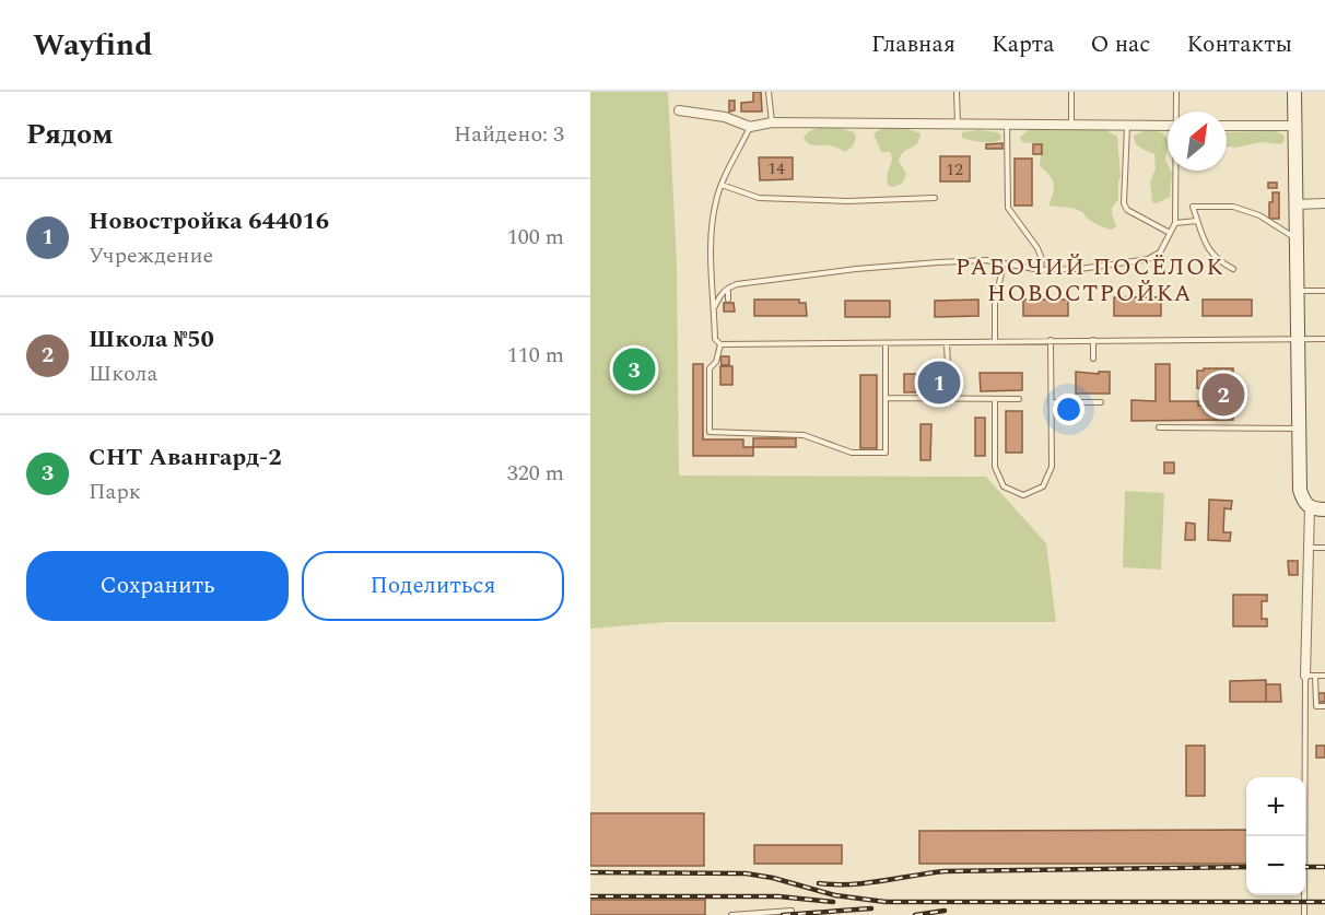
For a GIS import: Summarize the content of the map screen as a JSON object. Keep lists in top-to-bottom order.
{
  "districts": ["РАБОЧИЙ ПОСЁЛОК НОВОСТРОЙКА"],
  "house_numbers": ["14", "12"],
  "north": "top right",
  "page": {
    "header": "Wayfind",
    "nav": [
      "Главная",
      "Карта",
      "О нас",
      "Контакты"
    ],
    "heading": ["Рядом", "Найдено: 3"],
    "list": [
      {
        "mark": "1",
        "name": "Новостройка 644016",
        "note": "Учреждение",
        "value": "100 m"
      },
      {
        "mark": "2",
        "name": "Школа №50",
        "note": "Школа",
        "value": "110 m"
      },
      {
        "mark": "3",
        "name": "СНТ Авангард-2",
        "note": "Парк",
        "value": "320 m"
      }
    ],
    "pins": ["3", "1", "2"],
    "buttons": ["Сохранить", "Поделиться"],
    "map_buttons": ["+", "−"]
  }
}
